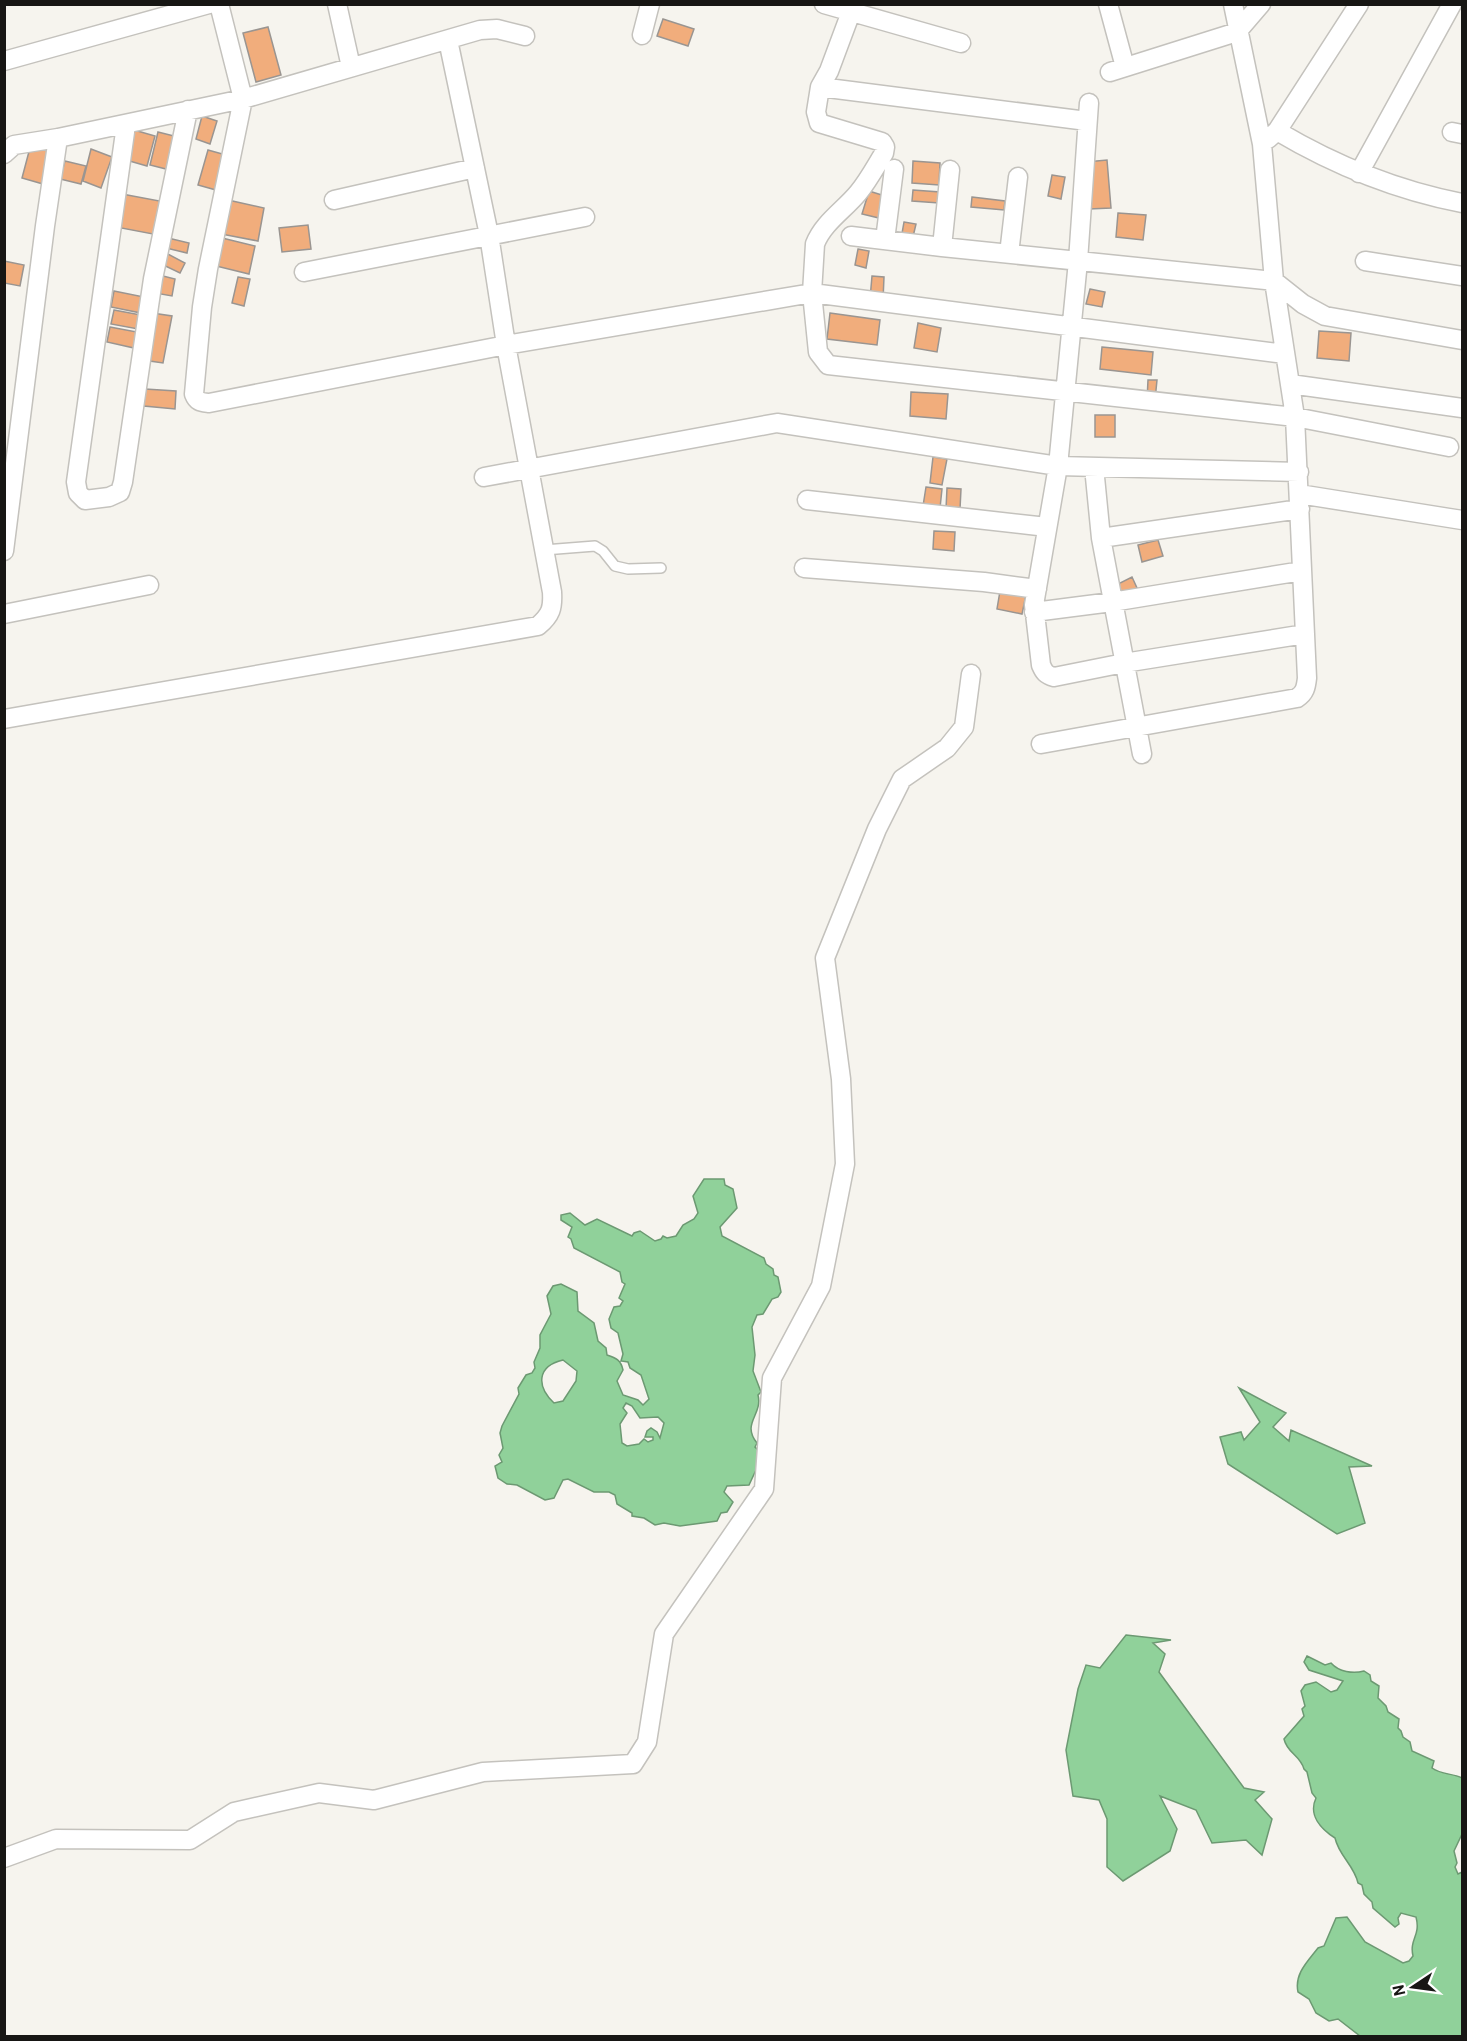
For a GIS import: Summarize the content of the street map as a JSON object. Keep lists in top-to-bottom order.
{
  "north": "left"
}
